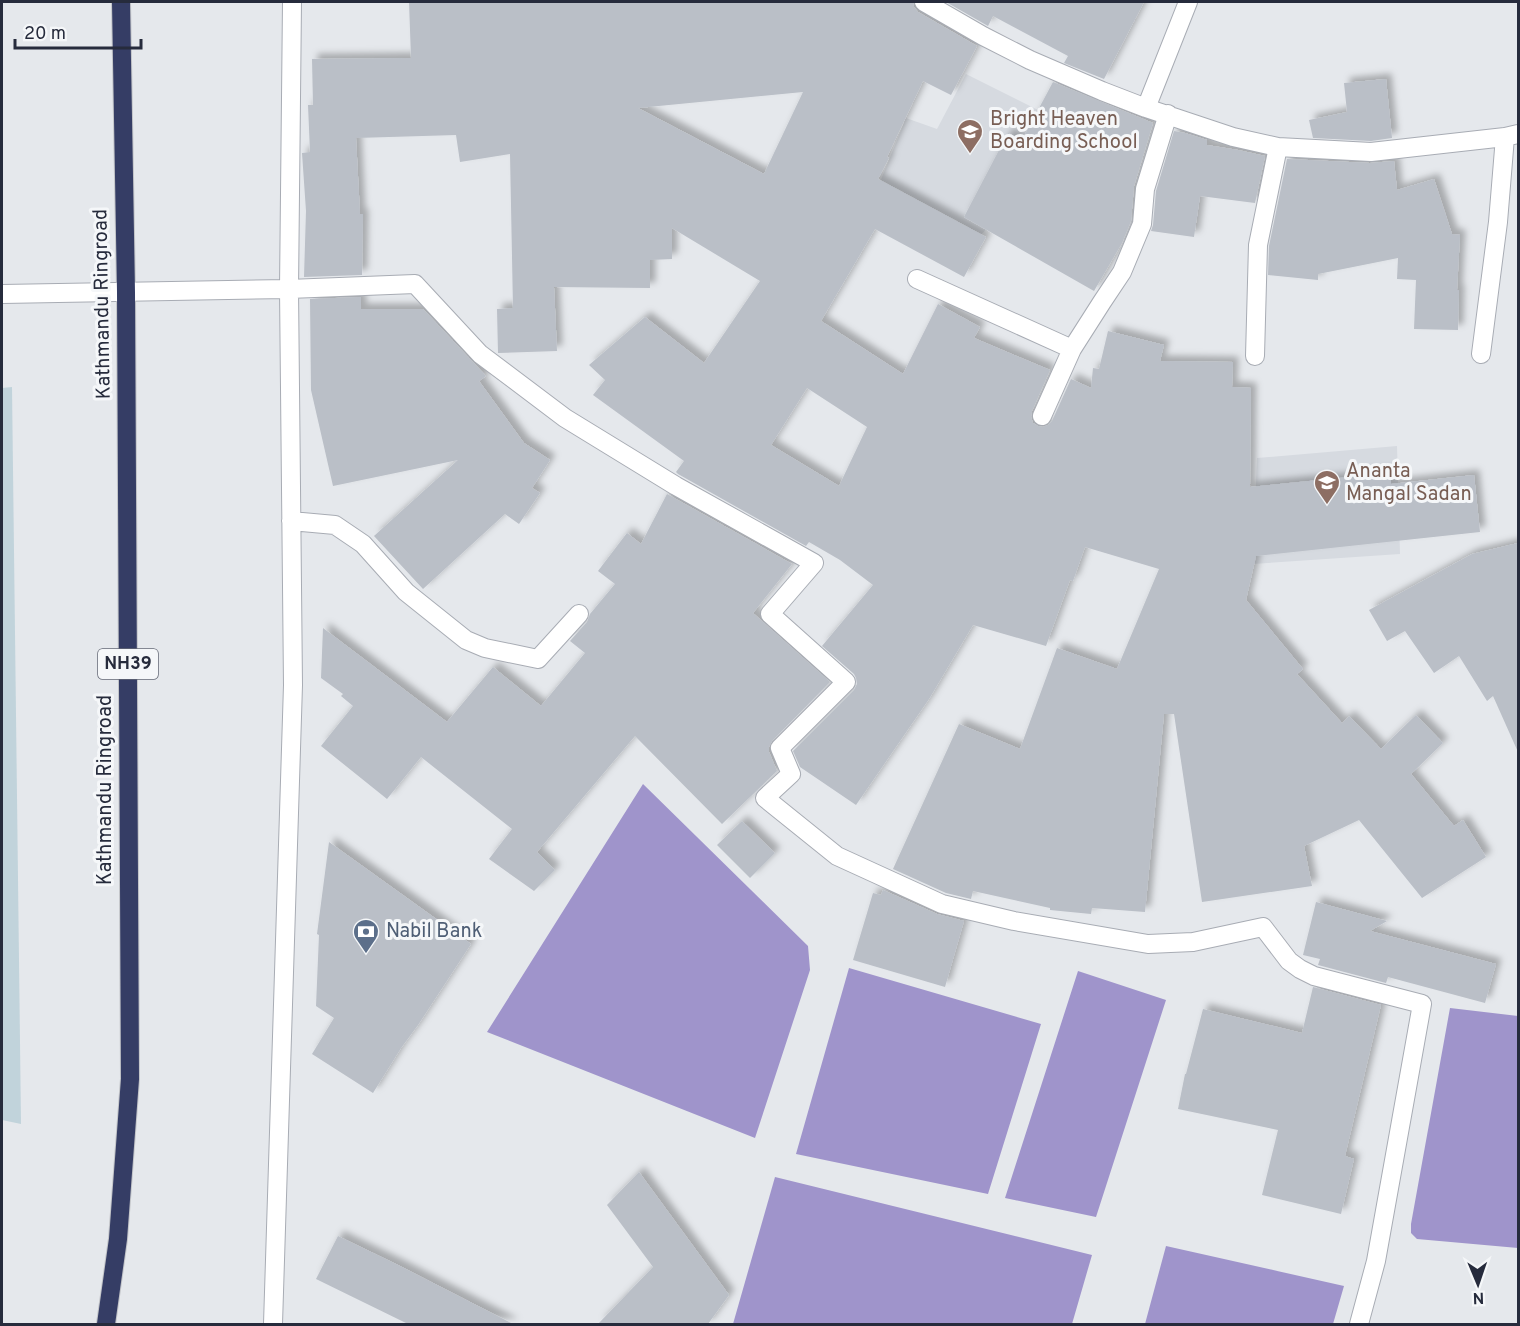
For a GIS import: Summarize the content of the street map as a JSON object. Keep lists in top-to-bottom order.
{
  "streets": {
    "highway": ["Kathmandu Ringroad", "NH39"]
  },
  "places": {
    "school or university": ["Bright Heaven Boarding School", "Ananta Mangal Sadan"],
    "bank": ["Nabil Bank"]
  },
  "scale_bar": "20 m",
  "north": "bottom"
}
